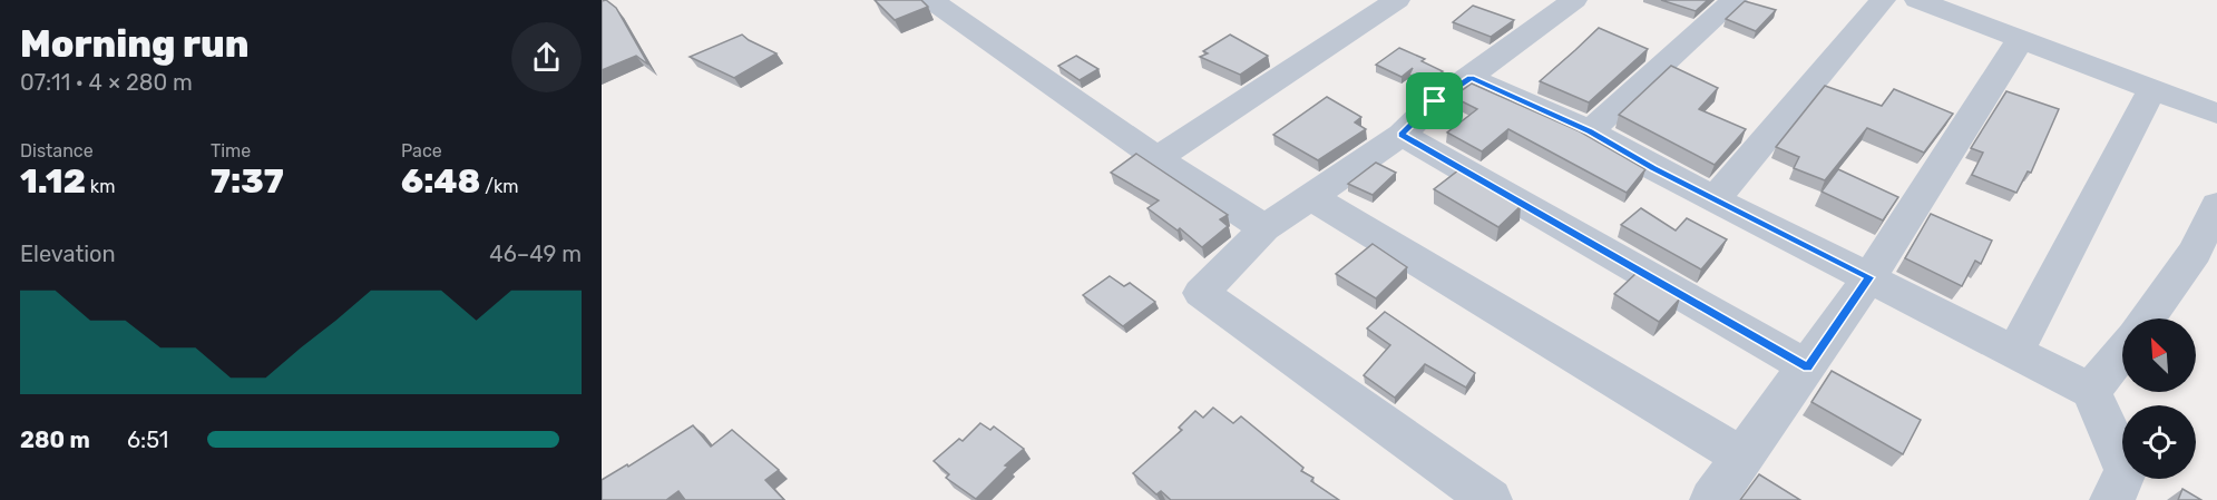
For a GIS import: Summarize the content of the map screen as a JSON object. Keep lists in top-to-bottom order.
{
  "north": "top left",
  "page": {
    "heading": ["Morning run", "07:11 · 4 × 280 m"],
    "stats": [
      ["Distance", "1.12 km"],
      ["Time", "7:37"],
      ["Pace", "6:48 /km"]
    ],
    "chart": ["Elevation", "46–49 m"],
    "list": [
      {
        "name": "280 m",
        "note": "6:51"
      }
    ]
  }
}
